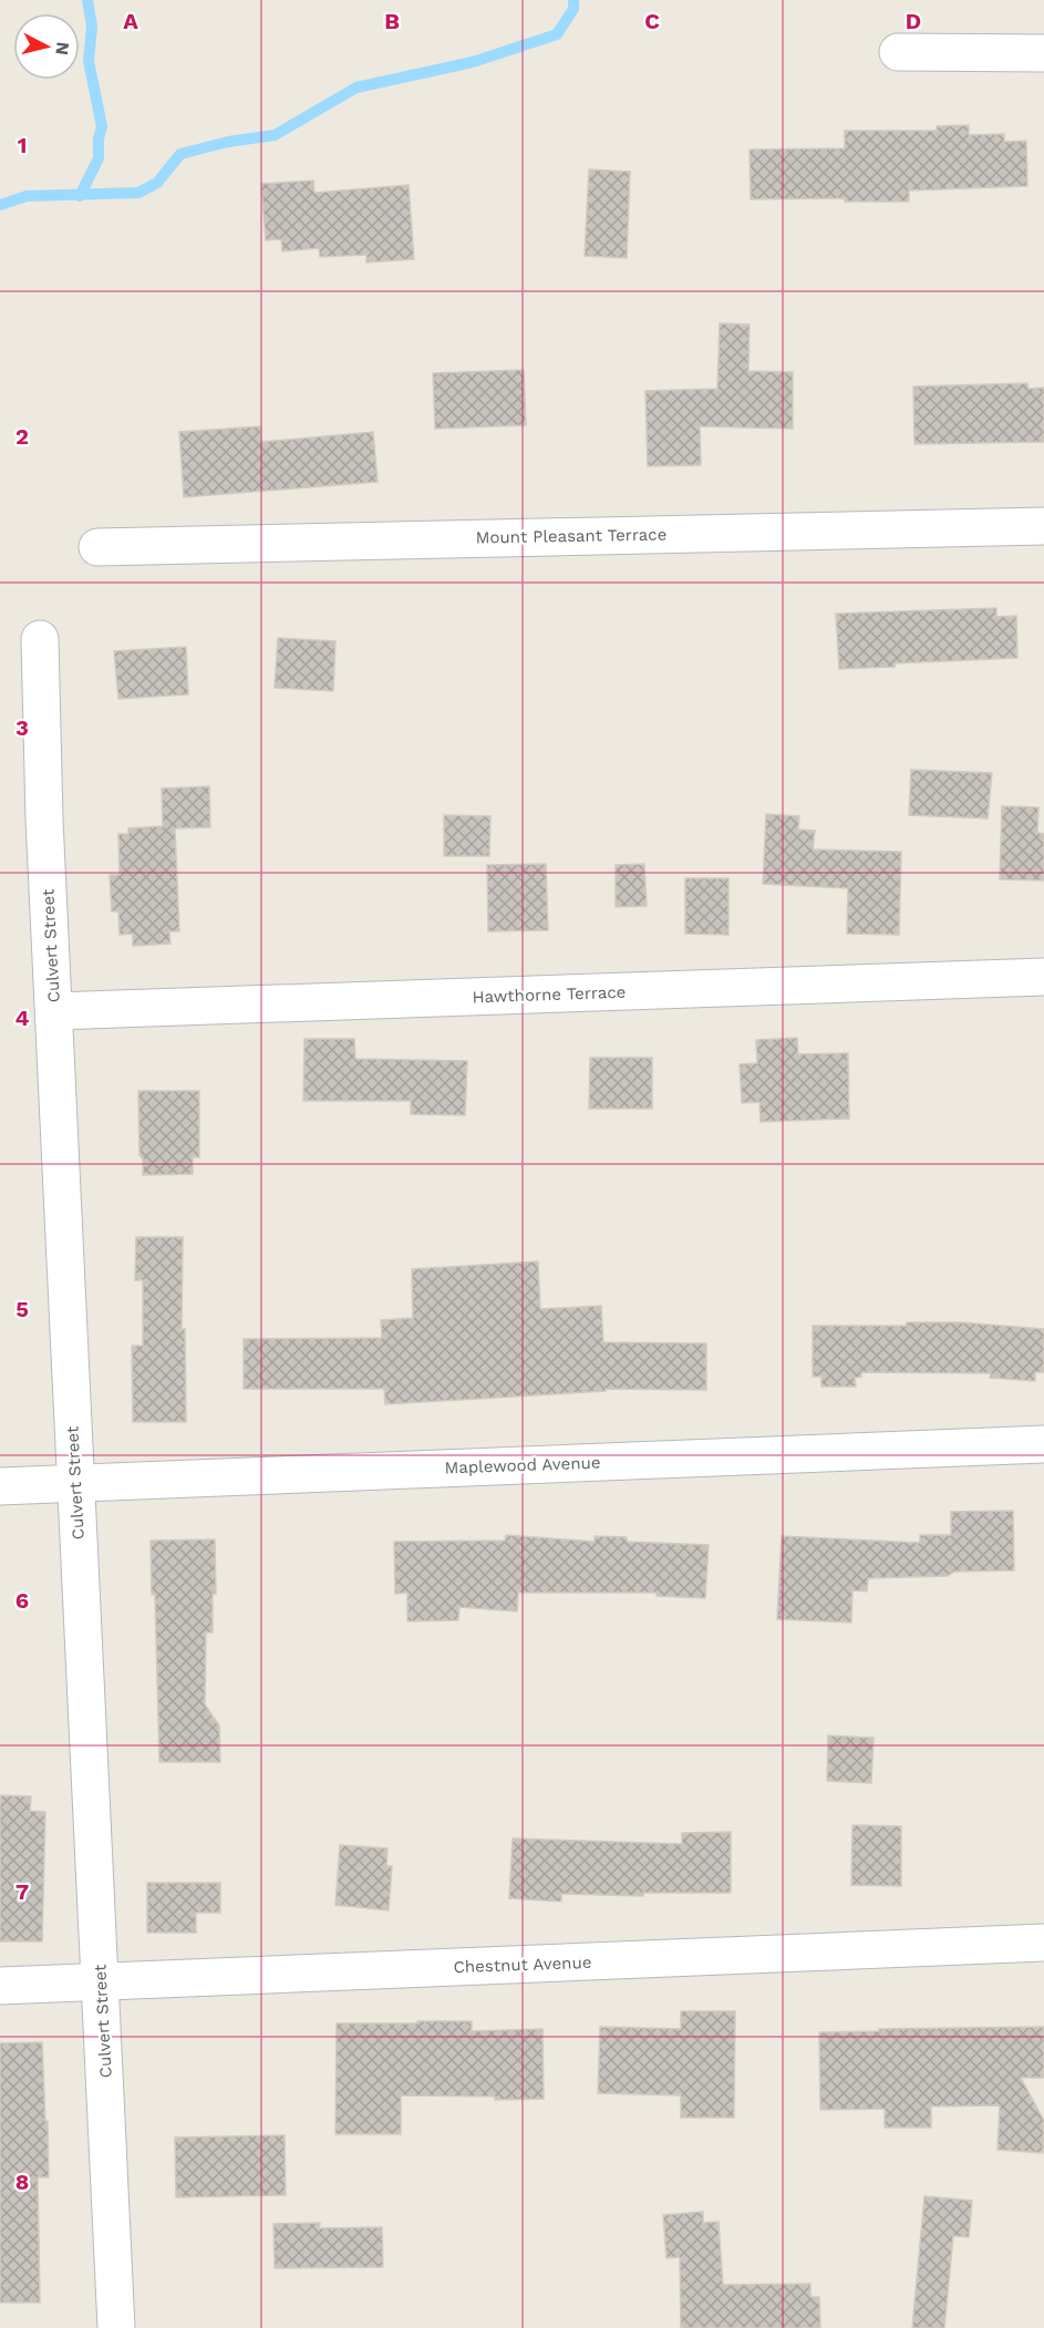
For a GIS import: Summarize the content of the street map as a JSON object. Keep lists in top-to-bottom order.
{
  "streets": {
    "street": [
      "Mount Pleasant Terrace",
      "Culvert Street",
      "Hawthorne Terrace",
      "Maplewood Avenue",
      "Chestnut Avenue"
    ]
  },
  "crossings": [
    ["Culvert Street", "Hawthorne Terrace"],
    ["Culvert Street", "Maplewood Avenue"],
    ["Culvert Street", "Chestnut Avenue"]
  ],
  "north": "right",
  "grid": {
    "columns": [
      "A",
      "B",
      "C",
      "D"
    ],
    "rows": [
      "1",
      "2",
      "3",
      "4",
      "5",
      "6",
      "7",
      "8"
    ]
  }
}
